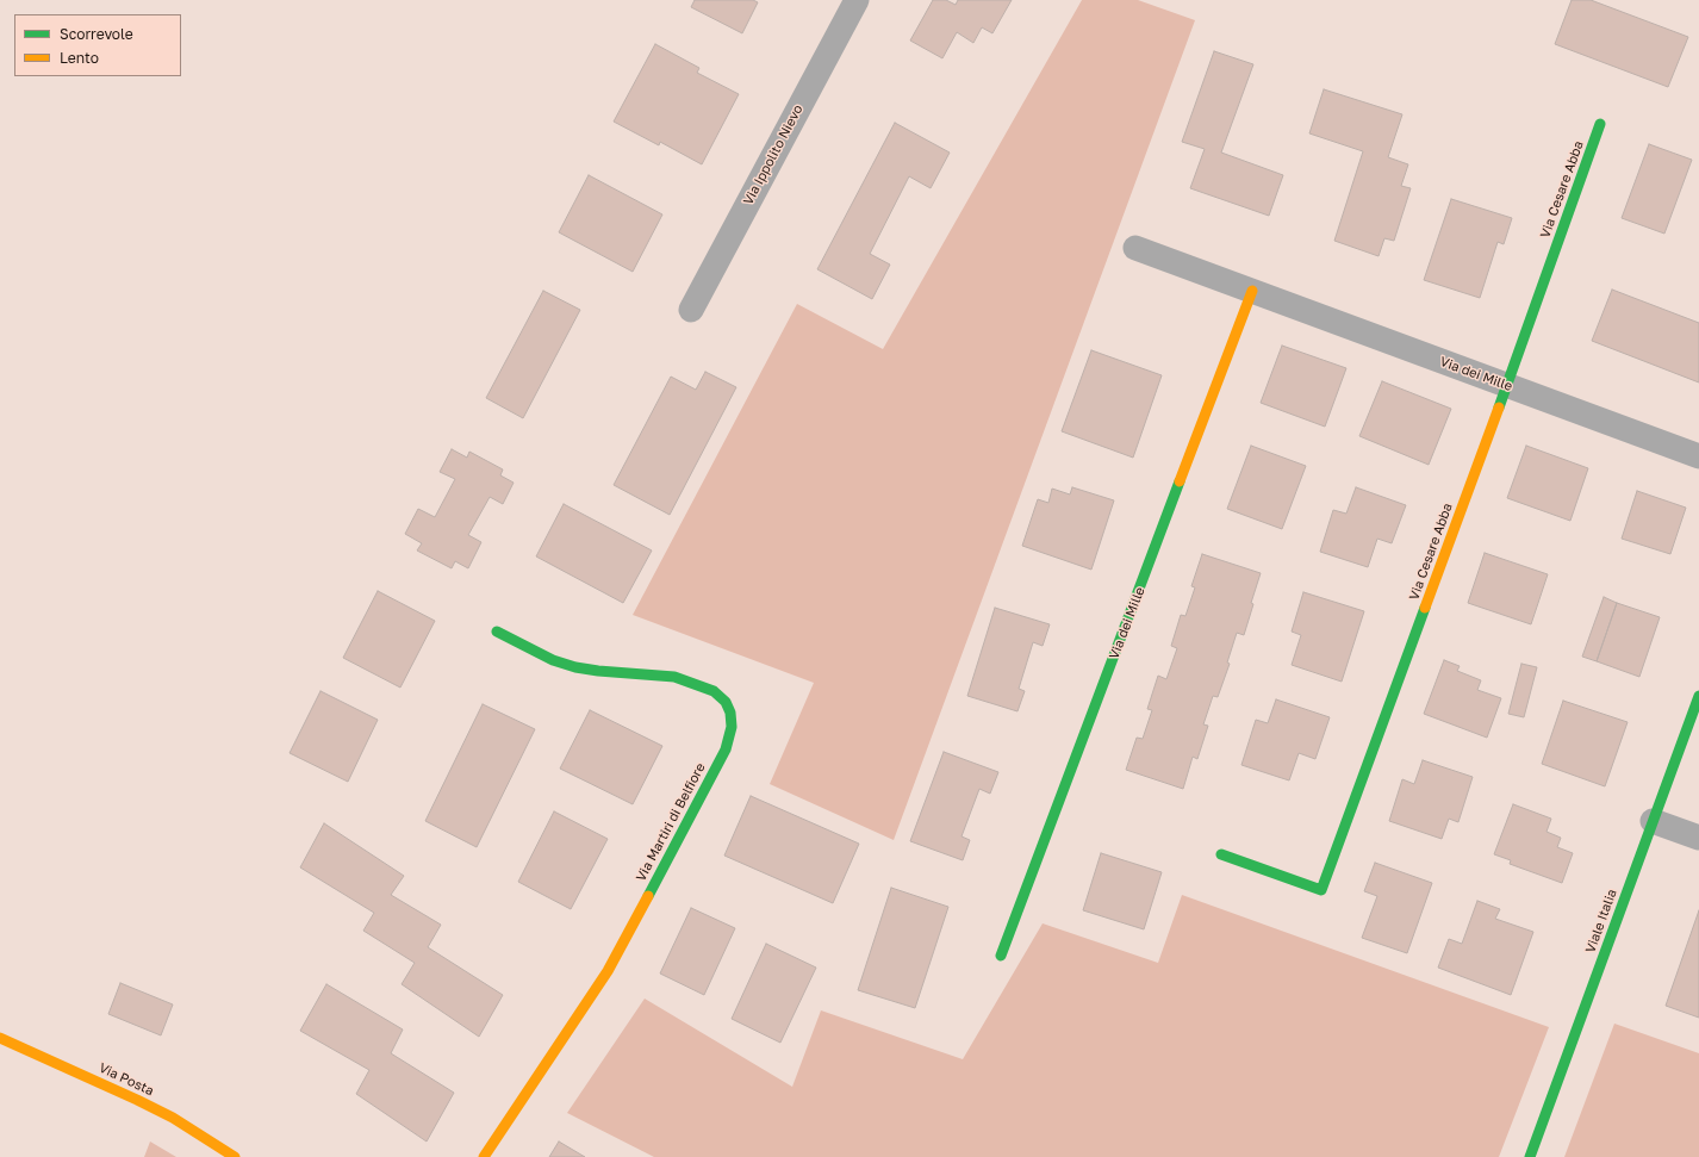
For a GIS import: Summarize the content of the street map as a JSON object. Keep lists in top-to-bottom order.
{
  "streets": {
    "street": [
      "Via Ippolito Nievo",
      "Via Cesare Abba",
      "Via dei Mille",
      "Via Martiri di Belfiore",
      "Viale Italia",
      "Via Posta"
    ]
  },
  "crossings": [
    ["Via Cesare Abba", "Via dei Mille"]
  ],
  "legend": ["Scorrevole", "Lento"]
}
